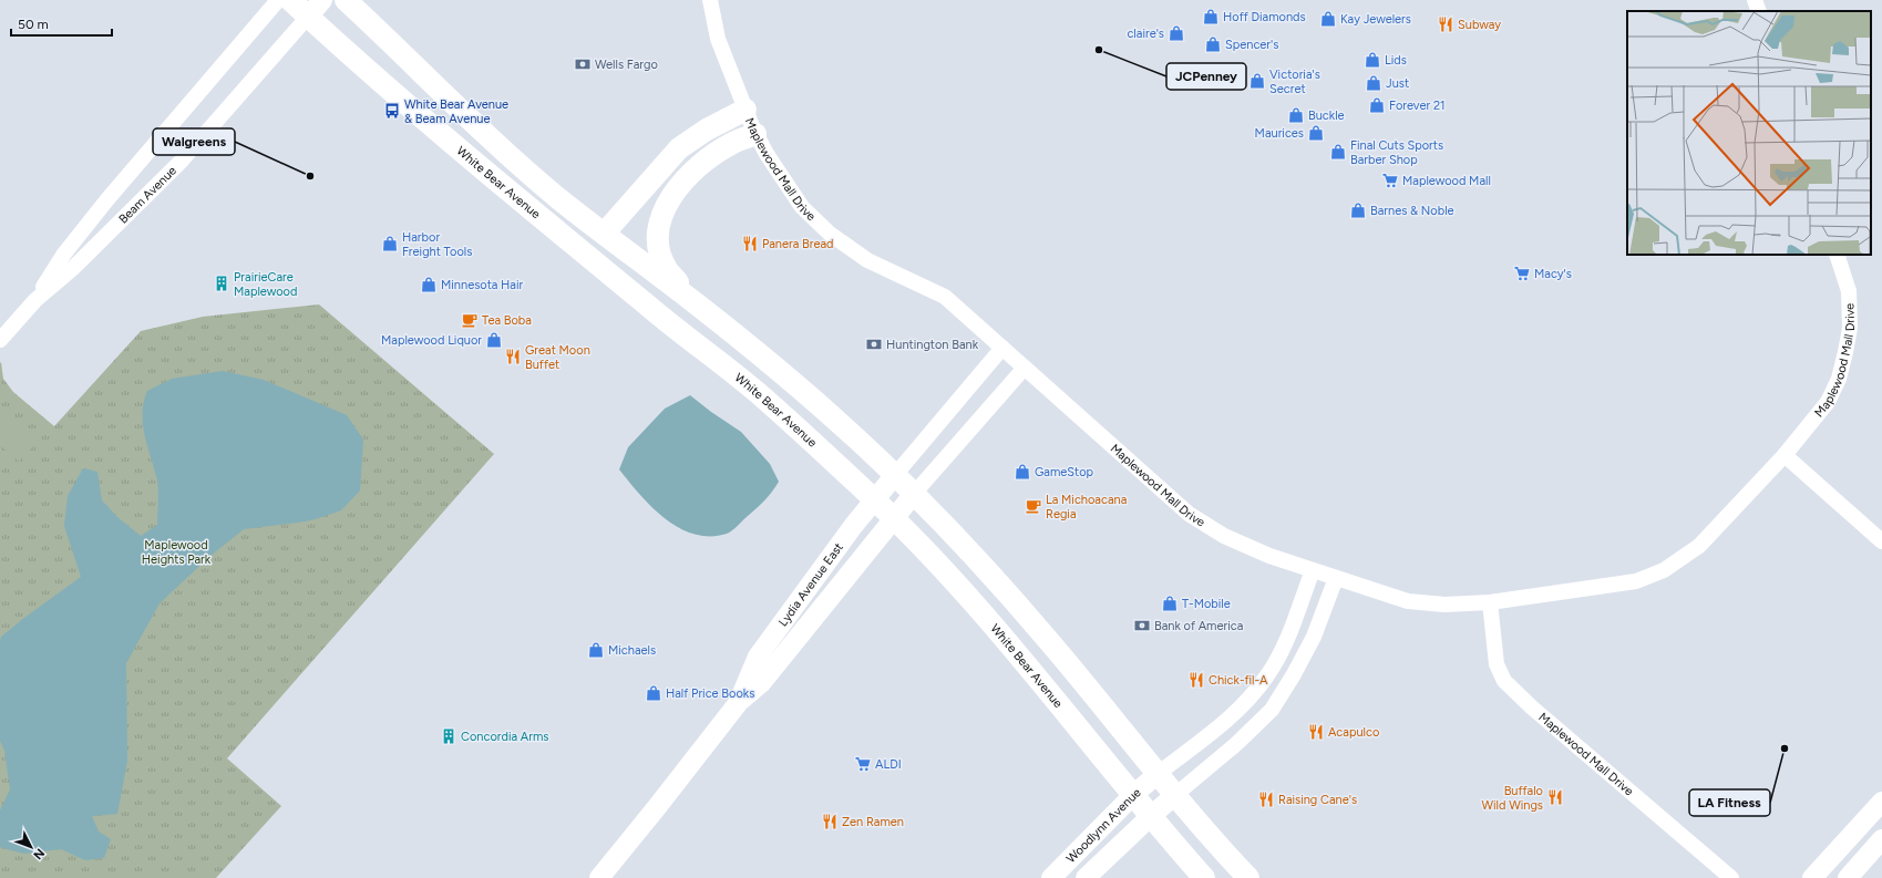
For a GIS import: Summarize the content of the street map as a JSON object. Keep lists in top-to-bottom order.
{
  "streets": {
    "main road": ["White Bear Avenue"],
    "street": [
      "Maplewood Mall Drive",
      "Beam Avenue",
      "Lydia Avenue East",
      "Woodlynn Avenue"
    ]
  },
  "crossings": [
    ["White Bear Avenue", "Beam Avenue"],
    ["White Bear Avenue", "Lydia Avenue East"],
    ["White Bear Avenue", "Woodlynn Avenue"]
  ],
  "parks": ["Maplewood Heights Park"],
  "places": {
    "shop": [
      "Hoff Diamonds",
      "Kay Jewelers",
      "claire's",
      "Spencer's",
      "Lids",
      "Victoria's Secret",
      "Just",
      "Forever 21",
      "Buckle",
      "Maurices",
      "Final Cuts Sports Barber Shop",
      "Barnes & Noble",
      "Harbor Freight Tools",
      "Minnesota Hair",
      "Maplewood Liquor",
      "GameStop",
      "T-Mobile",
      "Michaels",
      "Half Price Books"
    ],
    "restaurant": [
      "Subway",
      "Panera Bread",
      "Great Moon Buffet",
      "Chick-fil-A",
      "Acapulco",
      "Buffalo Wild Wings",
      "Raising Cane's",
      "Zen Ramen"
    ],
    "other": ["JCPenney", "Walgreens", "LA Fitness"],
    "bank": ["Wells Fargo", "Huntington Bank", "Bank of America"],
    "bus stop": ["White Bear Avenue & Beam Avenue"],
    "supermarket": ["Maplewood Mall", "Macy's", "ALDI"],
    "building": ["PrairieCare Maplewood", "Concordia Arms"],
    "cafe": ["Tea Boba", "La Michoacana Regia"]
  },
  "scale_bar": "50 m",
  "north": "bottom right"
}
